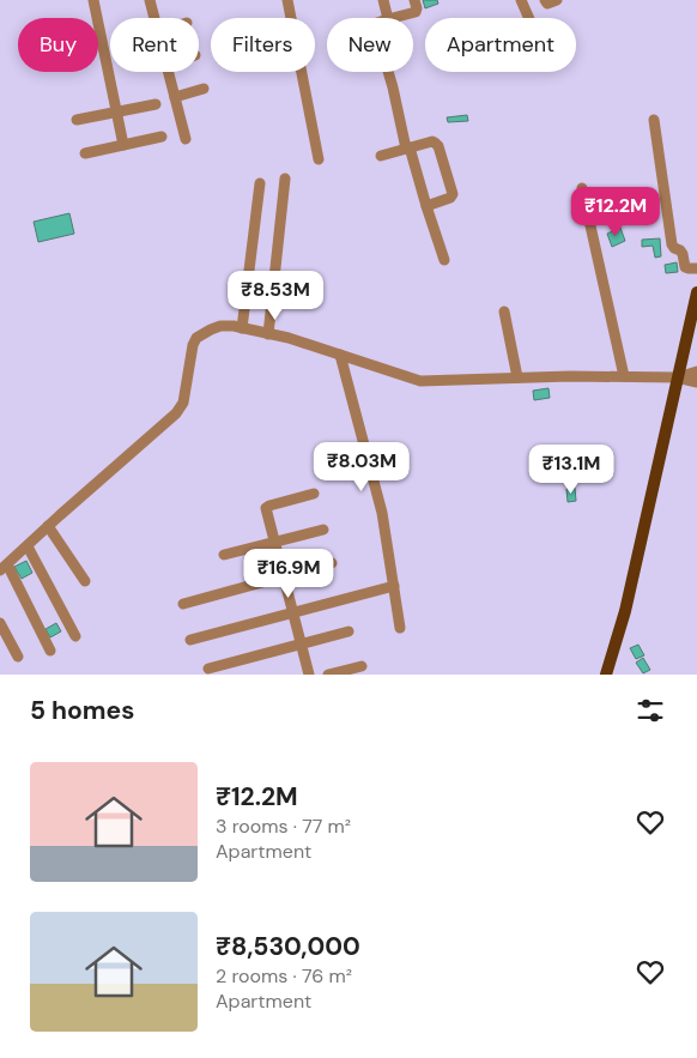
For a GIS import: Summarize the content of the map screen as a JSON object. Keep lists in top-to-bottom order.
{
  "page": {
    "chip": [
      "Buy",
      "Rent",
      "Filters",
      "New",
      "Apartment"
    ],
    "price": [
      "₹12.2M",
      "₹8.53M",
      "₹8.03M",
      "₹13.1M",
      "₹16.9M"
    ],
    "heading": "5 homes",
    "list": [
      {
        "name": "₹12.2M",
        "note": "3 rooms · 77 m² · Apartment"
      },
      {
        "name": "₹8,530,000",
        "note": "2 rooms · 76 m² · Apartment"
      }
    ]
  }
}
